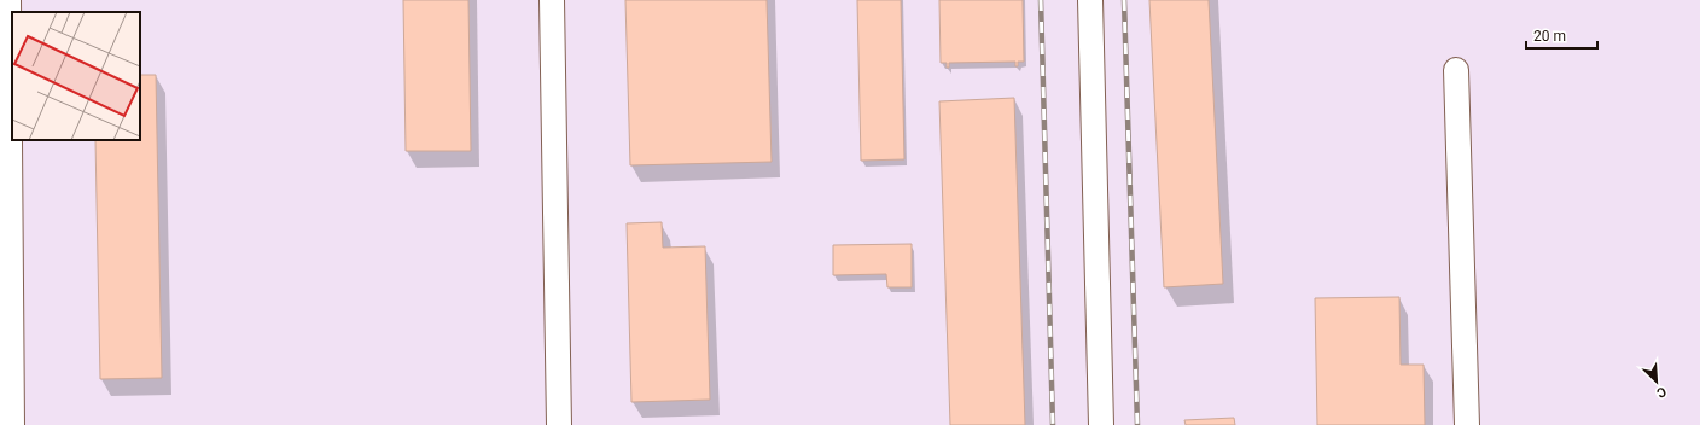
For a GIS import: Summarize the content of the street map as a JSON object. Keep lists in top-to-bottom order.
{
  "scale_bar": "20 m",
  "north": "bottom right"
}
